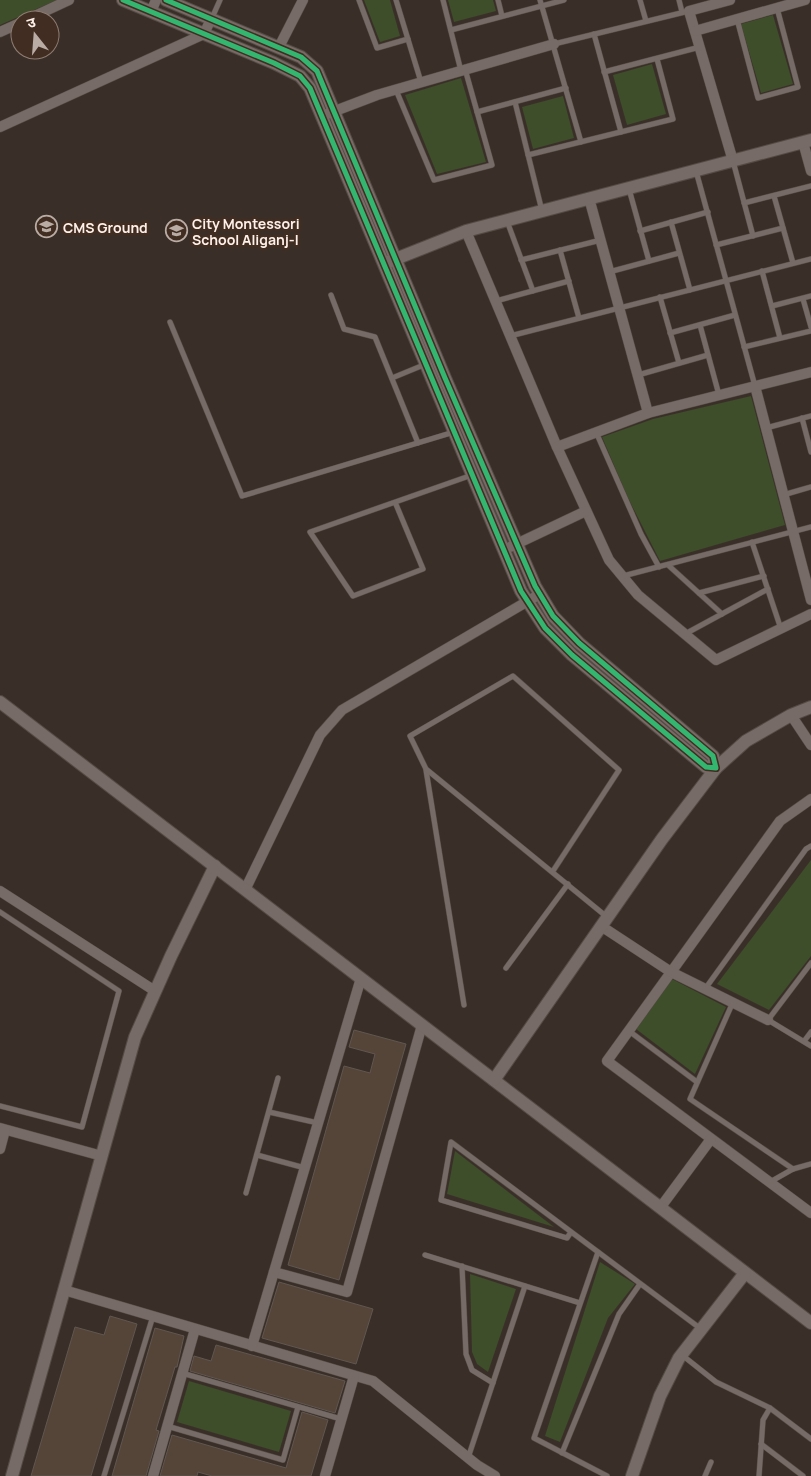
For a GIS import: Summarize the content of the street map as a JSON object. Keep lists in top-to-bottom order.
{
  "places": {
    "school or university": ["CMS Ground", "City Montessori School Aliganj-I"]
  },
  "north": "top"
}
